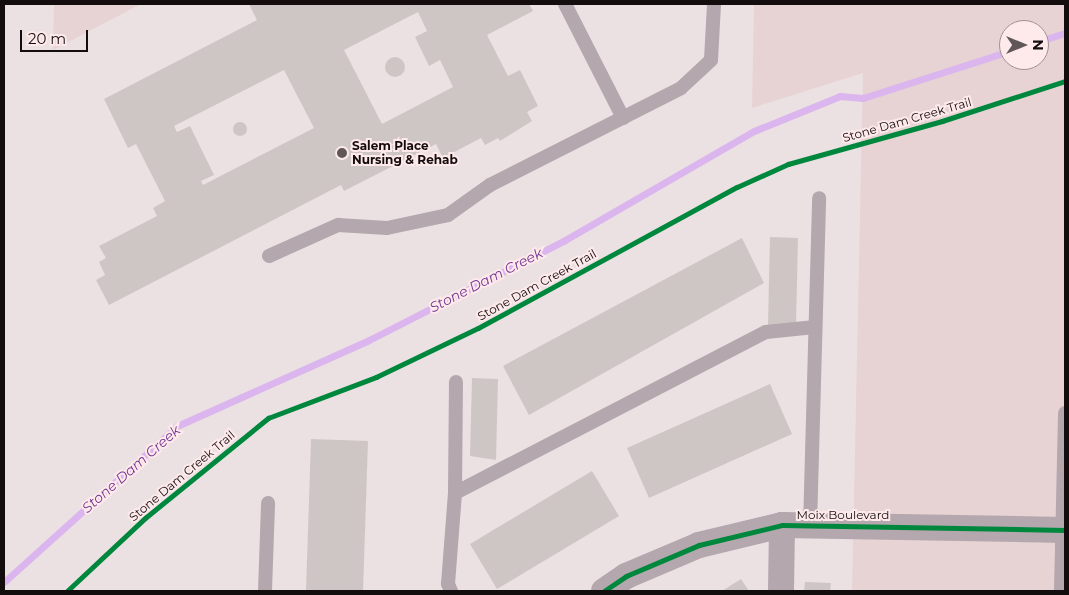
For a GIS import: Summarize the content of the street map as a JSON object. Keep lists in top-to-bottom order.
{
  "streets": {
    "street": ["Moix Boulevard"],
    "cycle path": ["Stone Dam Creek Trail"]
  },
  "water": ["Stone Dam Creek"],
  "places": ["Salem Place Nursing & Rehab"],
  "scale_bar": "20 m",
  "north": "right"
}
